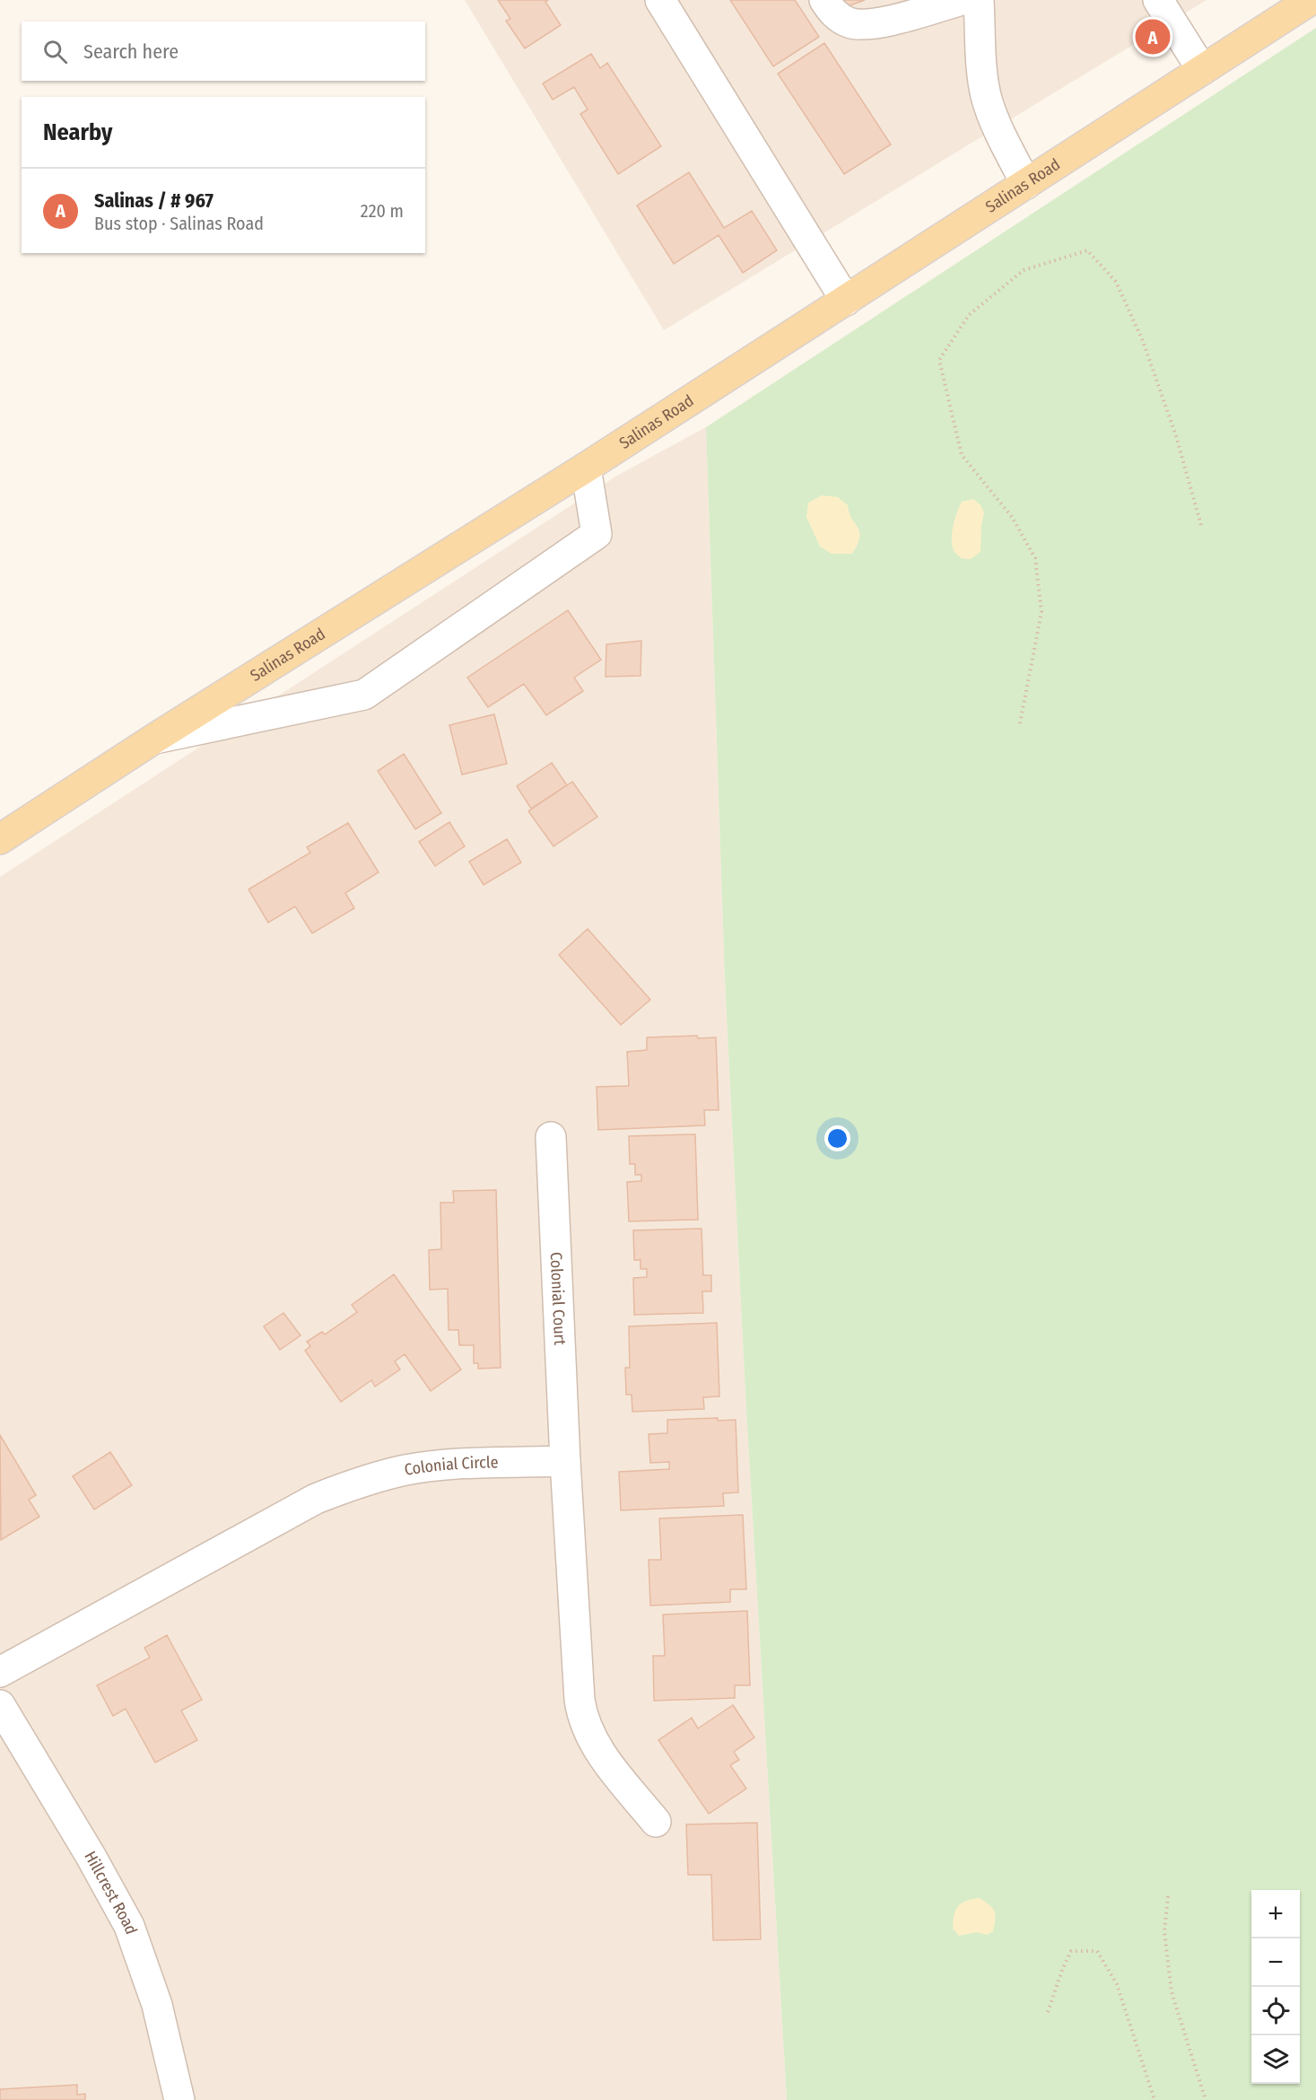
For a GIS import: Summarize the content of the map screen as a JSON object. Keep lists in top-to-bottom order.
{
  "streets": {
    "main road": ["Salinas Road"],
    "street": ["Colonial Court", "Colonial Circle", "Hillcrest Road"]
  },
  "crossings": [
    ["Colonial Court", "Colonial Circle"]
  ],
  "page": {
    "pins": "A",
    "search": "Search here",
    "heading": "Nearby",
    "list": [
      {
        "mark": "A",
        "name": "Salinas / # 967",
        "note": "Bus stop · Salinas Road",
        "value": "220 m"
      }
    ],
    "map_buttons": ["+", "−"]
  }
}
